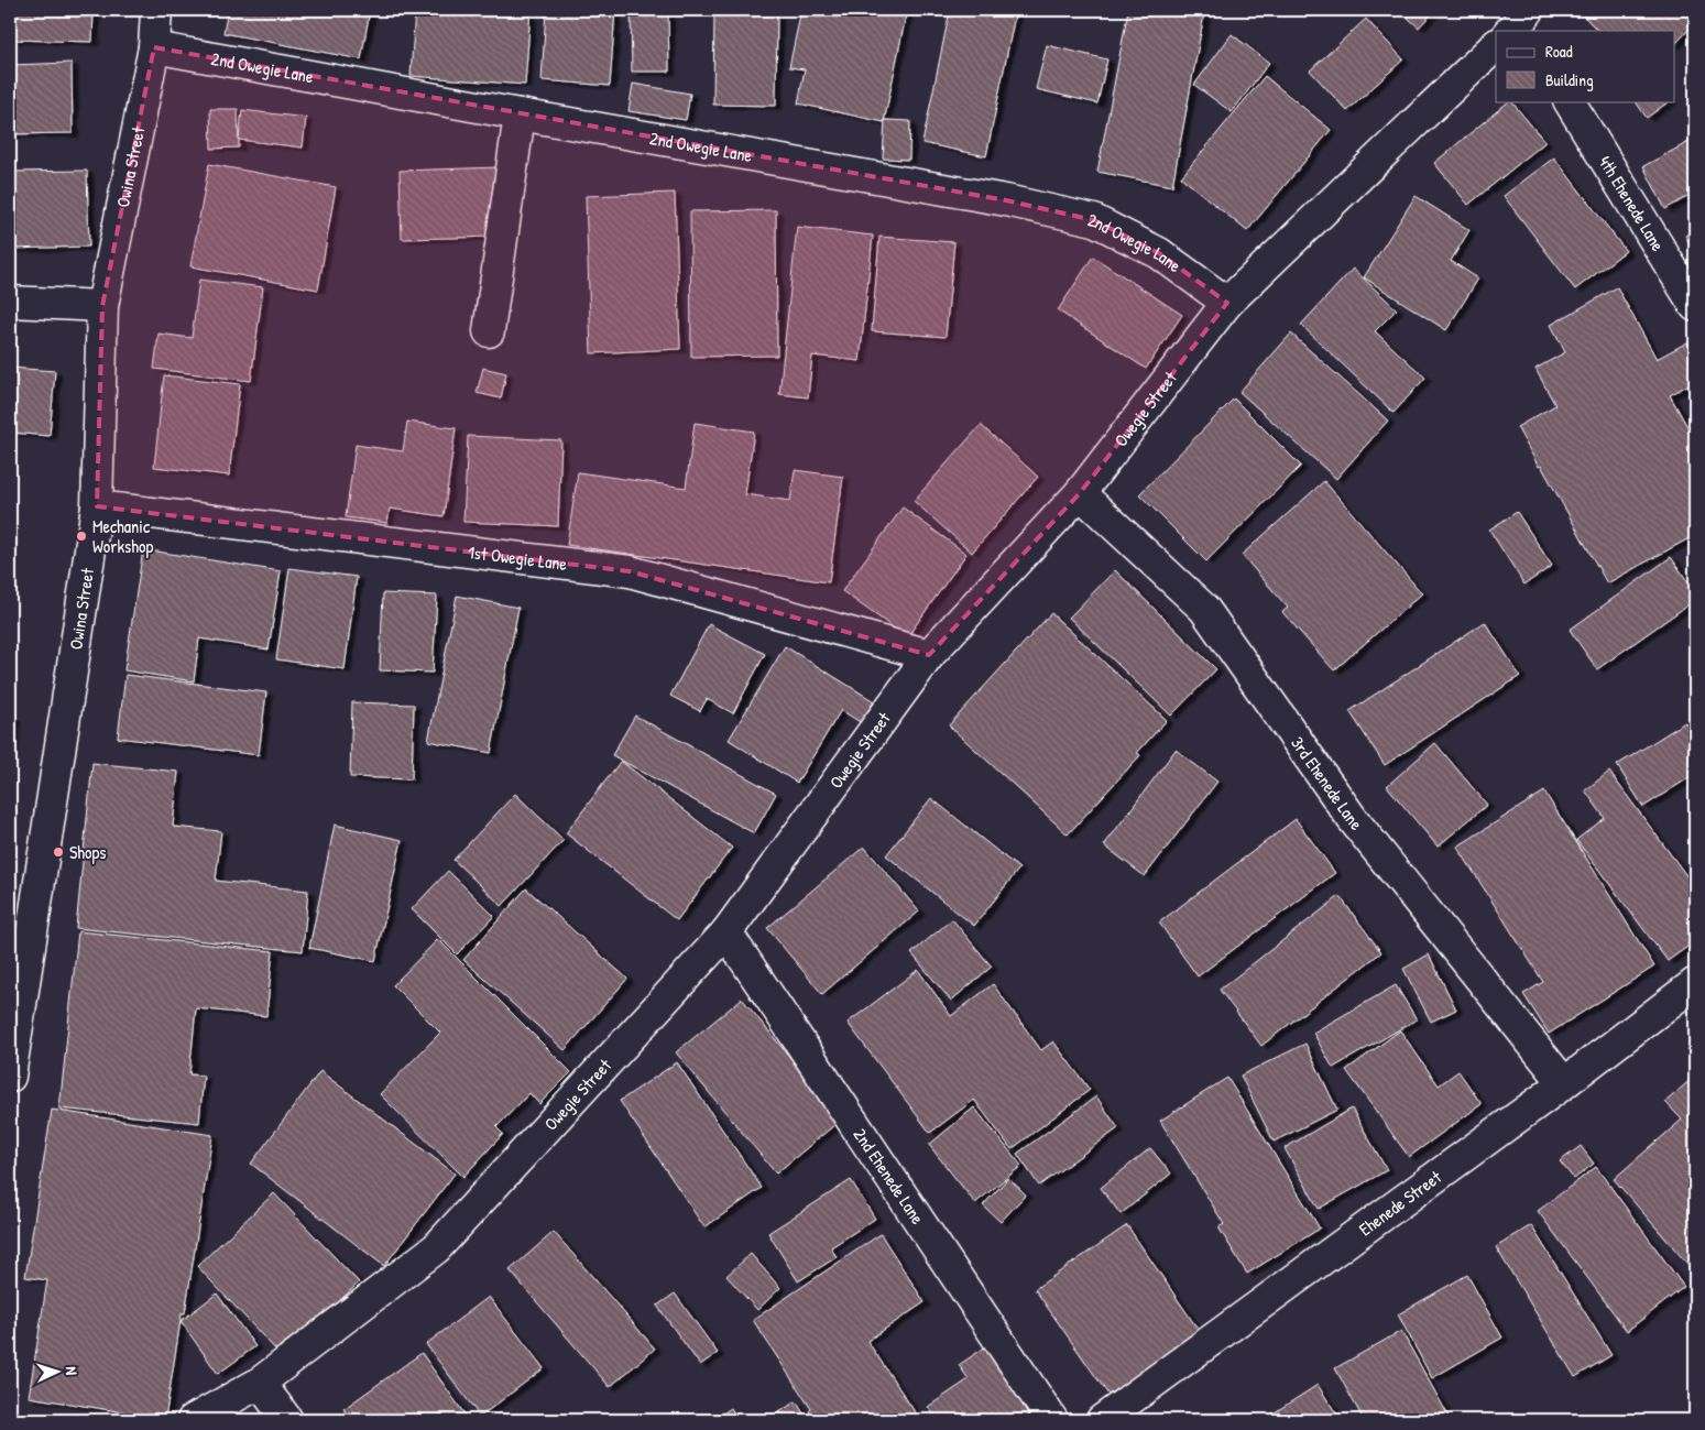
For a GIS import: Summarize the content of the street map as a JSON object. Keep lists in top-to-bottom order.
{
  "streets": {
    "street": [
      "2nd Owegie Lane",
      "Owina Street",
      "4th Ehenede Lane",
      "Owegie Street",
      "1st Owegie Lane",
      "3rd Ehenede Lane",
      "2nd Ehenede Lane",
      "Ehenede Street"
    ]
  },
  "crossings": [
    ["2nd Owegie Lane", "Owina Street"],
    ["2nd Owegie Lane", "Owegie Street"],
    ["Owina Street", "1st Owegie Lane"],
    ["Owegie Street", "1st Owegie Lane"],
    ["Owegie Street", "3rd Ehenede Lane"],
    ["Owegie Street", "2nd Ehenede Lane"],
    ["3rd Ehenede Lane", "Ehenede Street"]
  ],
  "places": ["Mechanic Workshop", "Shops"],
  "legend": ["Road", "Building"],
  "north": "right"
}
